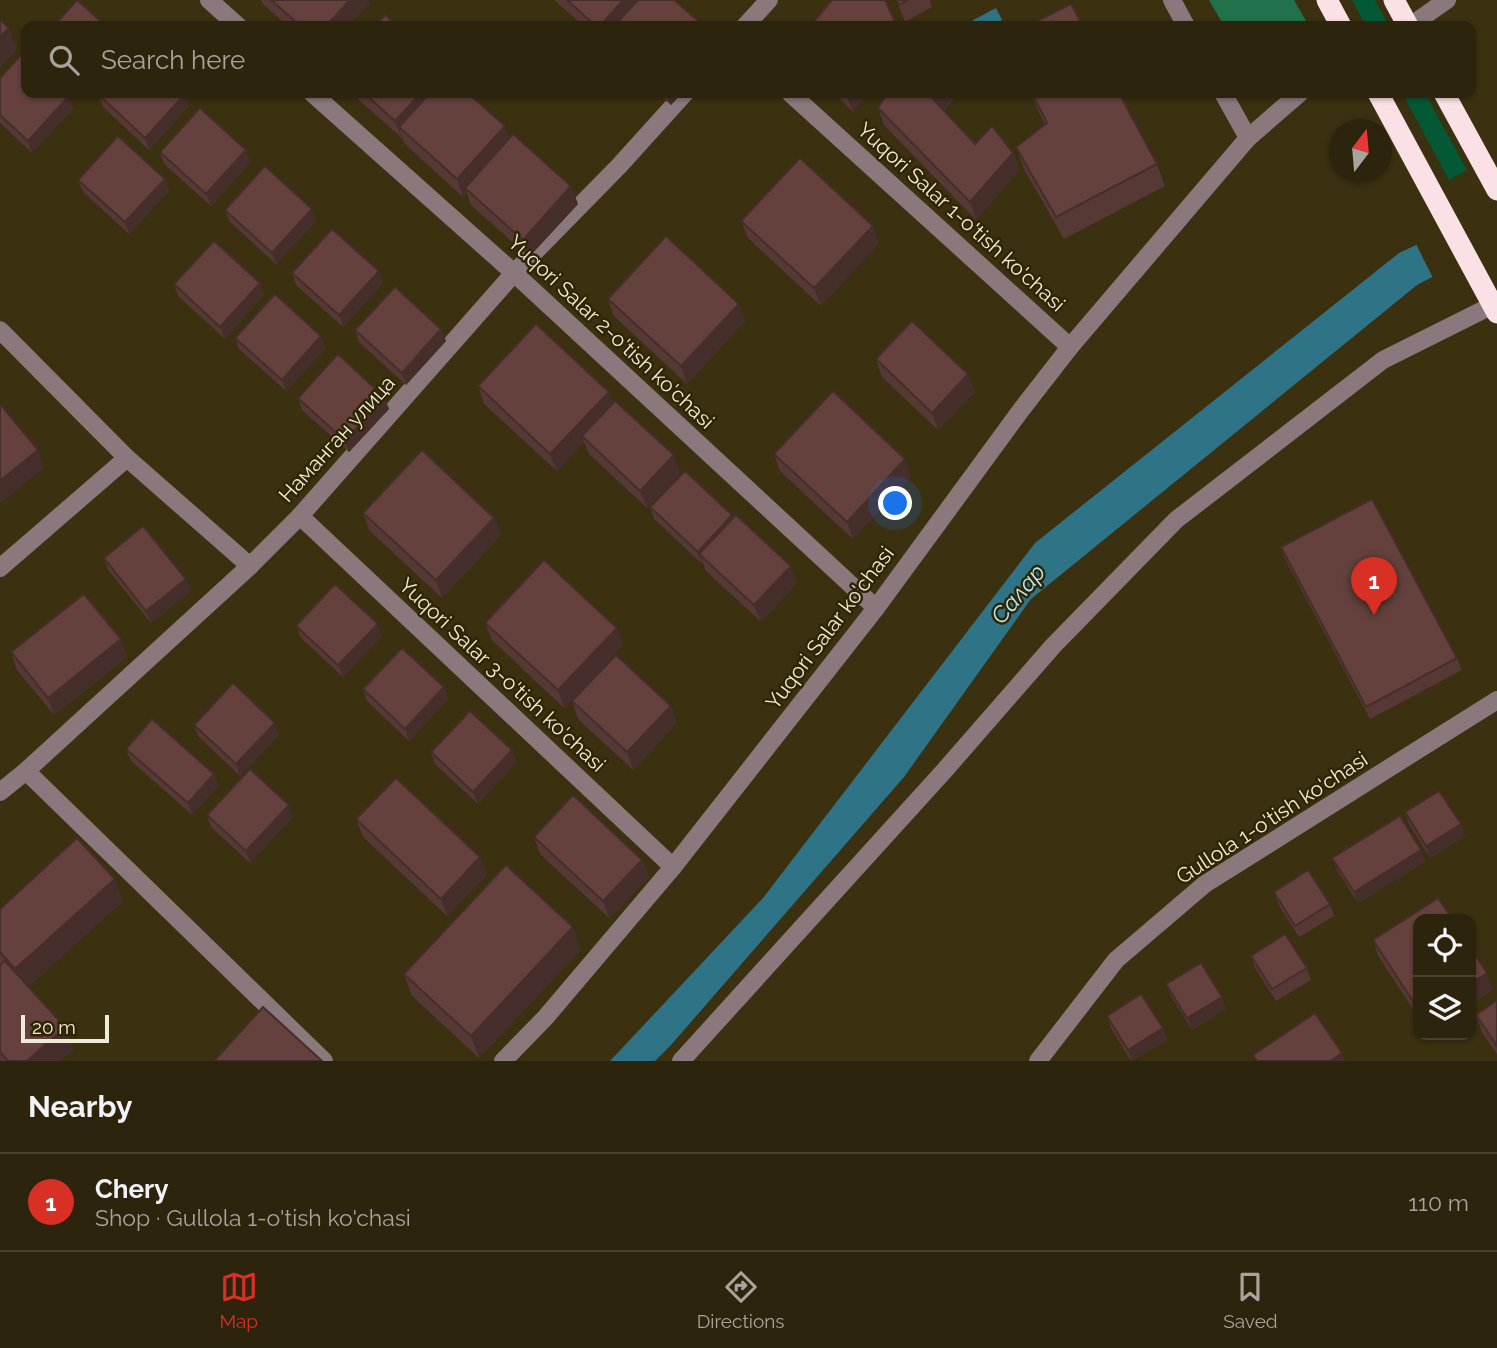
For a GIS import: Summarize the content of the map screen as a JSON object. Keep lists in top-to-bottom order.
{
  "streets": {
    "street": [
      "Yuqori Salar 1-o'tish ko'chasi",
      "Yuqori Salar 2-o'tish ko'chasi",
      "Наманган улица",
      "Yuqori Salar ko'chasi",
      "Yuqori Salar 3-o'tish ko'chasi",
      "Gullola 1-o'tish ko'chasi"
    ]
  },
  "crossings": [
    ["Yuqori Salar 1-o'tish ko'chasi", "Yuqori Salar ko'chasi"],
    ["Yuqori Salar 2-o'tish ko'chasi", "Наманган улица"],
    ["Yuqori Salar 2-o'tish ko'chasi", "Yuqori Salar ko'chasi"],
    ["Наманган улица", "Yuqori Salar 3-o'tish ko'chasi"],
    ["Yuqori Salar ko'chasi", "Yuqori Salar 3-o'tish ko'chasi"]
  ],
  "water": ["Салар"],
  "scale_bar": "20 m",
  "north": "top",
  "page": {
    "search": "Search here",
    "pins": "1",
    "scale": "20 m",
    "heading": "Nearby",
    "list": [
      {
        "mark": "1",
        "name": "Chery",
        "note": "Shop · Gullola 1-o'tish ko'chasi",
        "value": "110 m"
      }
    ],
    "nav": ["Map", "Directions", "Saved"]
  }
}
